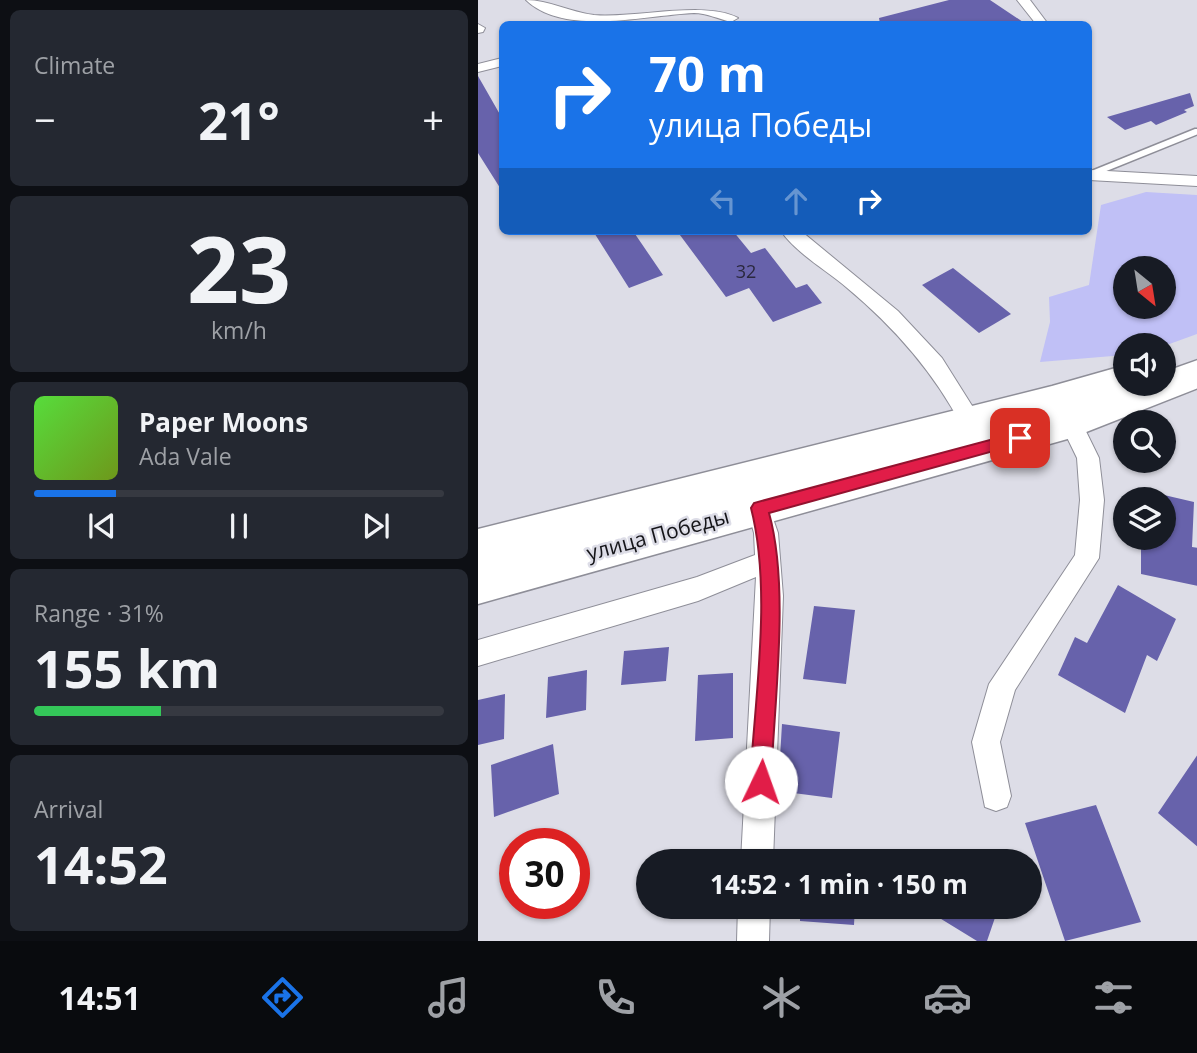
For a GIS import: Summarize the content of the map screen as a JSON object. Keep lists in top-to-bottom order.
{
  "streets": {
    "highway": ["улица Победы"]
  },
  "house_numbers": ["32"],
  "north": "bottom right",
  "page": {
    "tile": [
      "Climate",
      ["23", "km/h"],
      ["Range · 31%", "155 km"],
      ["Arrival", "14:52"]
    ],
    "turn": ["70 m", "улица Победы"],
    "heat": ["−", "21°", "+"],
    "song": ["Paper Moons", "Ada Vale"],
    "limit": "30",
    "trip": "14:52 · 1 min · 150 m",
    "tabs": "14:51"
  }
}
